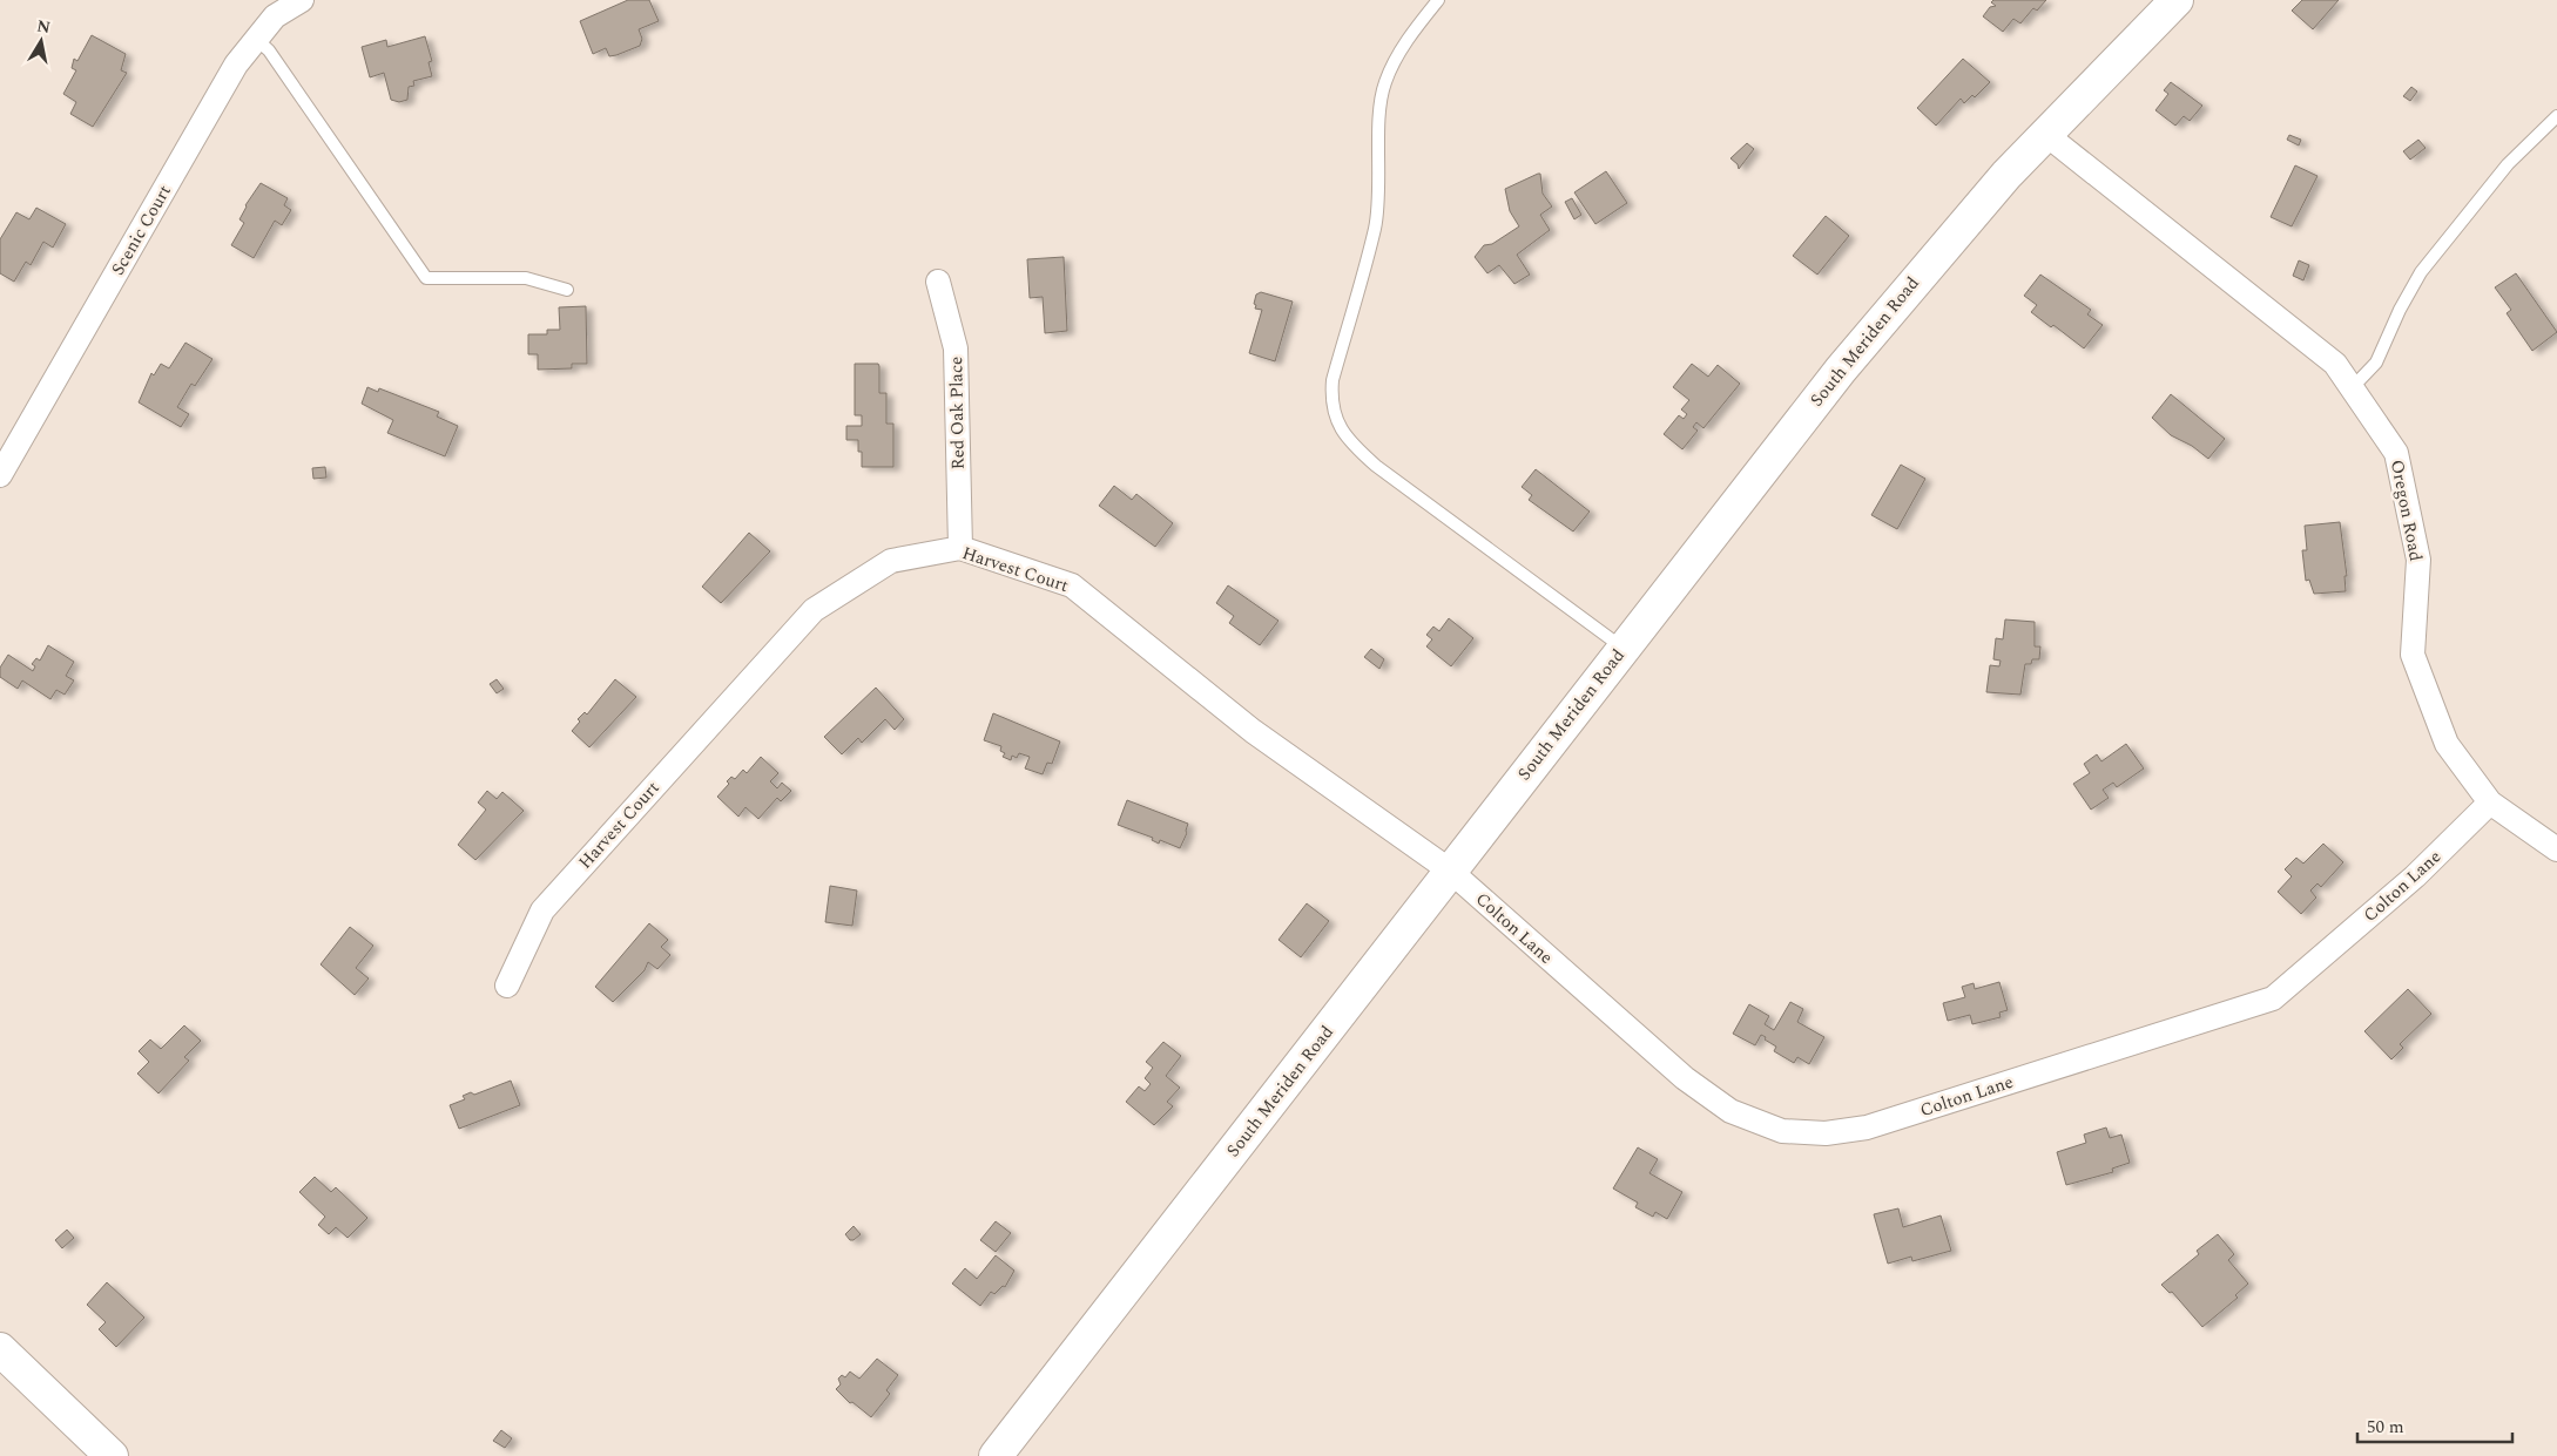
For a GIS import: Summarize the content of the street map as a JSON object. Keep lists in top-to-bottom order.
{
  "streets": {
    "main road": ["South Meriden Road"],
    "street": [
      "Scenic Court",
      "Red Oak Place",
      "Oregon Road",
      "Harvest Court",
      "Colton Lane"
    ]
  },
  "crossings": [
    ["South Meriden Road", "Oregon Road"],
    ["South Meriden Road", "Harvest Court"],
    ["South Meriden Road", "Colton Lane"],
    ["Red Oak Place", "Harvest Court"],
    ["Oregon Road", "Colton Lane"],
    ["Harvest Court", "Colton Lane"]
  ],
  "scale_bar": "50 m",
  "north": "top"
}
